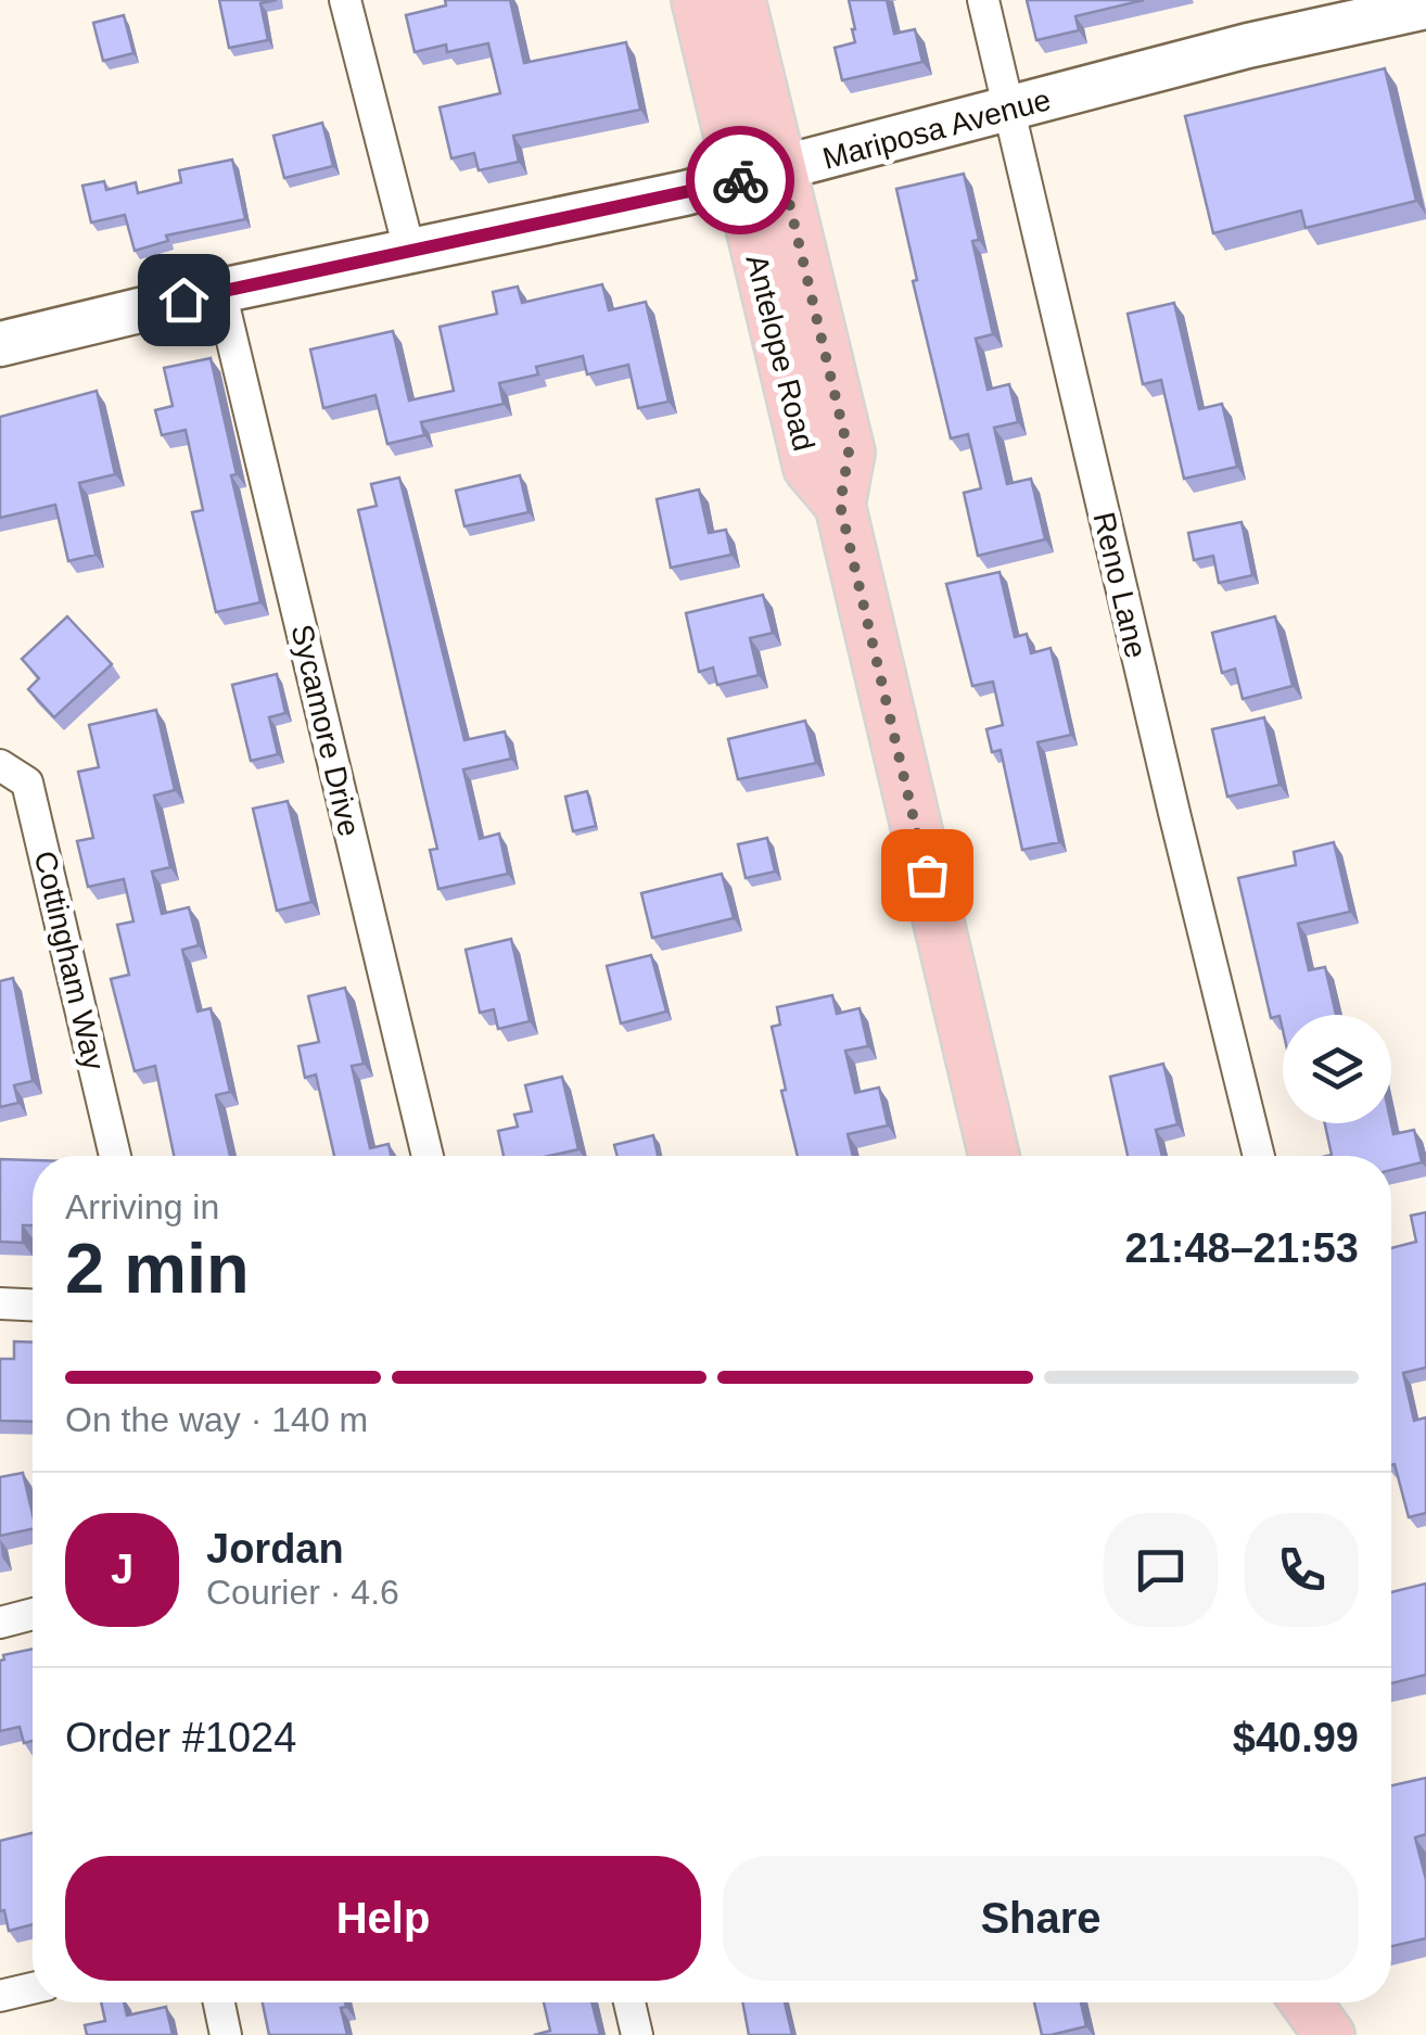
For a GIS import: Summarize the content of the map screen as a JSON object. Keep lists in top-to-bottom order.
{
  "streets": {
    "main road": ["Antelope Road"],
    "street": [
      "Mariposa Avenue",
      "Reno Lane",
      "Sycamore Drive",
      "Cottingham Way"
    ]
  },
  "crossings": [
    ["Mariposa Avenue", "Antelope Road"],
    ["Mariposa Avenue", "Reno Lane"],
    ["Mariposa Avenue", "Sycamore Drive"]
  ],
  "page": {
    "heading": ["2 min", "Arriving in", "21:48–21:53"],
    "panel": [
      "Jordan",
      "Courier · 4.6",
      "Order #1024",
      "$40.99"
    ],
    "bar": "On the way · 140 m",
    "round": "J",
    "buttons": ["Help", "Share"]
  }
}
